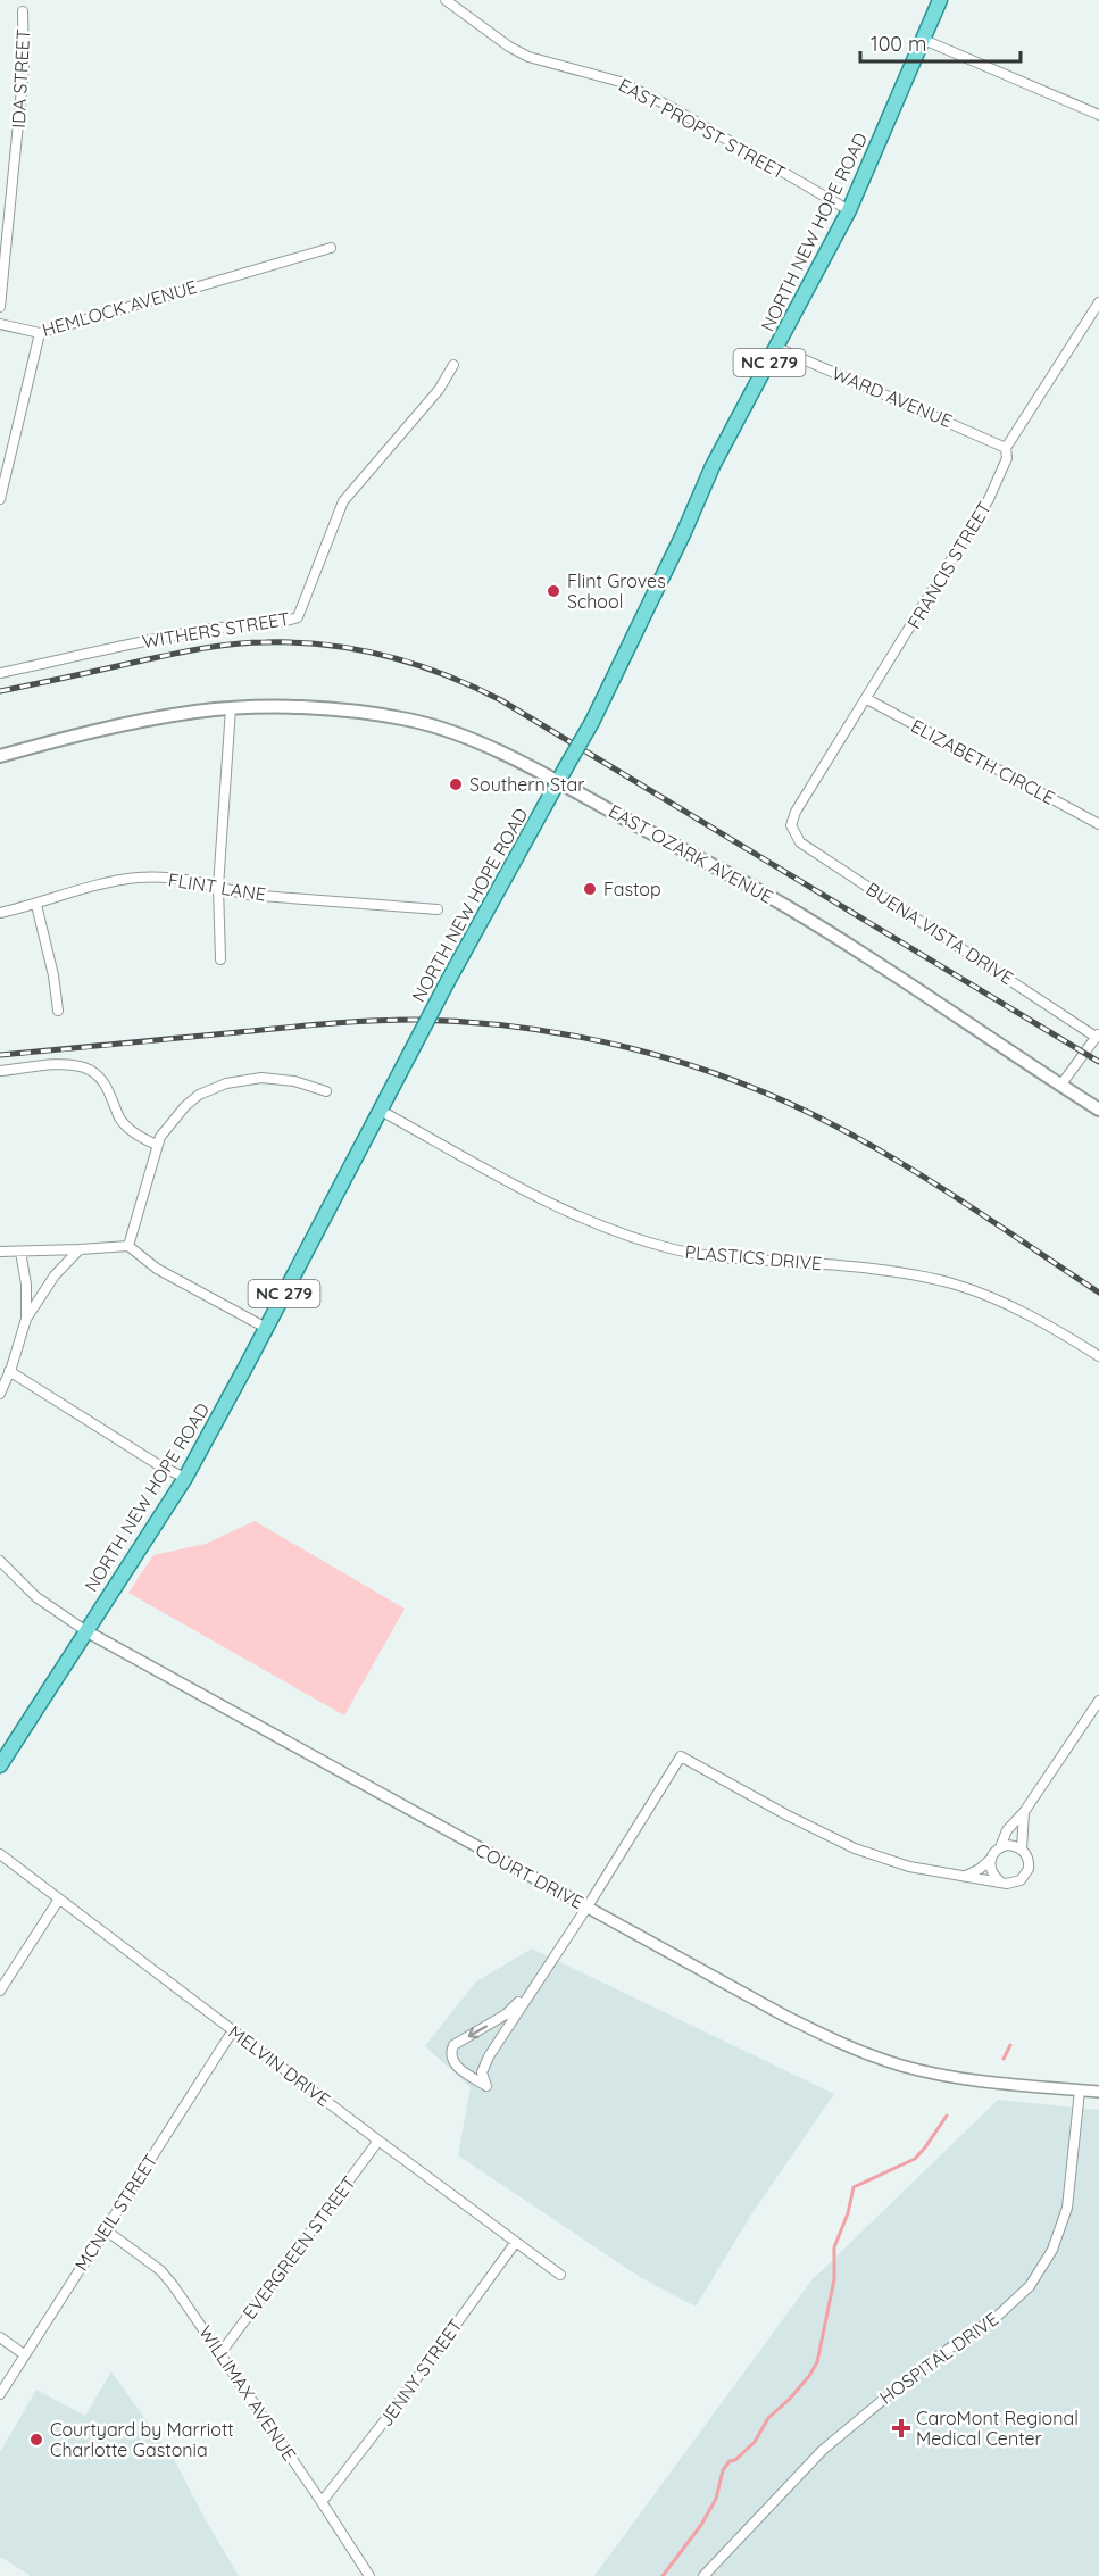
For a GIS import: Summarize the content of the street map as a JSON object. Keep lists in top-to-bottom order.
{
  "streets": {
    "main road": ["NORTH NEW HOPE ROAD", "NC 279", "EAST OZARK AVENUE"],
    "street": [
      "IDA STREET",
      "EAST PROPST STREET",
      "HEMLOCK AVENUE",
      "WARD AVENUE",
      "FRANCIS STREET",
      "WITHERS STREET",
      "ELIZABETH CIRCLE",
      "FLINT LANE",
      "BUENA VISTA DRIVE",
      "PLASTICS DRIVE",
      "COURT DRIVE",
      "MELVIN DRIVE",
      "MCNEIL STREET",
      "EVERGREEN STREET",
      "HOSPITAL DRIVE",
      "JENNY STREET",
      "WILLIMAX AVENUE"
    ]
  },
  "crossings": [
    ["EAST PROPST STREET", "NORTH NEW HOPE ROAD"],
    ["NORTH NEW HOPE ROAD", "WARD AVENUE"],
    ["NORTH NEW HOPE ROAD", "EAST OZARK AVENUE"],
    ["NORTH NEW HOPE ROAD", "PLASTICS DRIVE"],
    ["NORTH NEW HOPE ROAD", "COURT DRIVE"],
    ["WARD AVENUE", "FRANCIS STREET"],
    ["FRANCIS STREET", "ELIZABETH CIRCLE"],
    ["FRANCIS STREET", "BUENA VISTA DRIVE"],
    ["COURT DRIVE", "HOSPITAL DRIVE"],
    ["MELVIN DRIVE", "MCNEIL STREET"],
    ["MELVIN DRIVE", "EVERGREEN STREET"],
    ["MELVIN DRIVE", "JENNY STREET"],
    ["MCNEIL STREET", "WILLIMAX AVENUE"],
    ["EVERGREEN STREET", "WILLIMAX AVENUE"],
    ["JENNY STREET", "WILLIMAX AVENUE"]
  ],
  "places": {
    "other": [
      "Flint Groves School",
      "Southern Star",
      "Fastop",
      "Courtyard by Marriott Charlotte Gastonia"
    ],
    "health": ["CaroMont Regional Medical Center"]
  },
  "scale_bar": "100 m"
}
